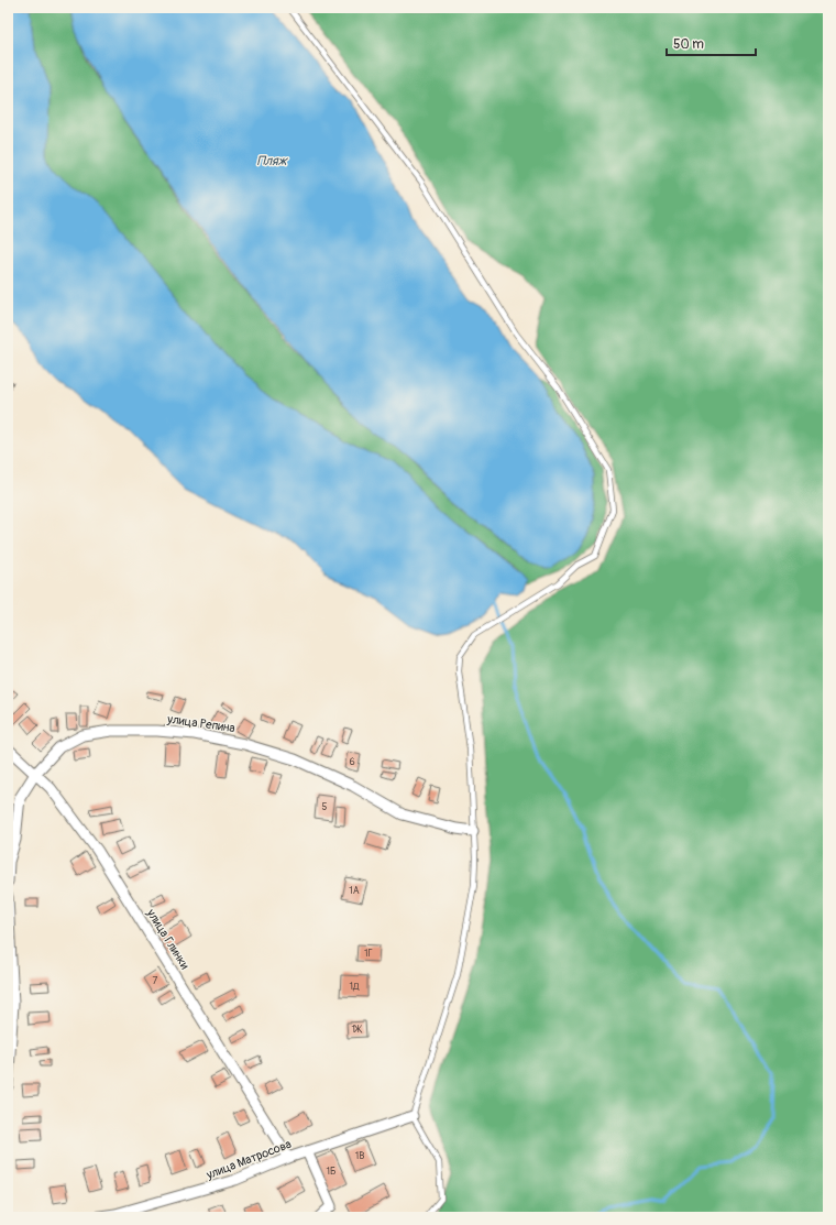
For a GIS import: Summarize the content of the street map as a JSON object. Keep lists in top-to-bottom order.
{
  "streets": {
    "street": ["улица Репина", "улица Глинки", "улица Матросова"]
  },
  "crossings": [
    ["улица Репина", "улица Глинки"],
    ["улица Глинки", "улица Матросова"]
  ],
  "water": ["Пляж"],
  "house_numbers": [
    "6",
    "5",
    "1А",
    "1Г",
    "7",
    "1Д",
    "1Ж",
    "1В",
    "1Б"
  ],
  "scale_bar": "50 m"
}
